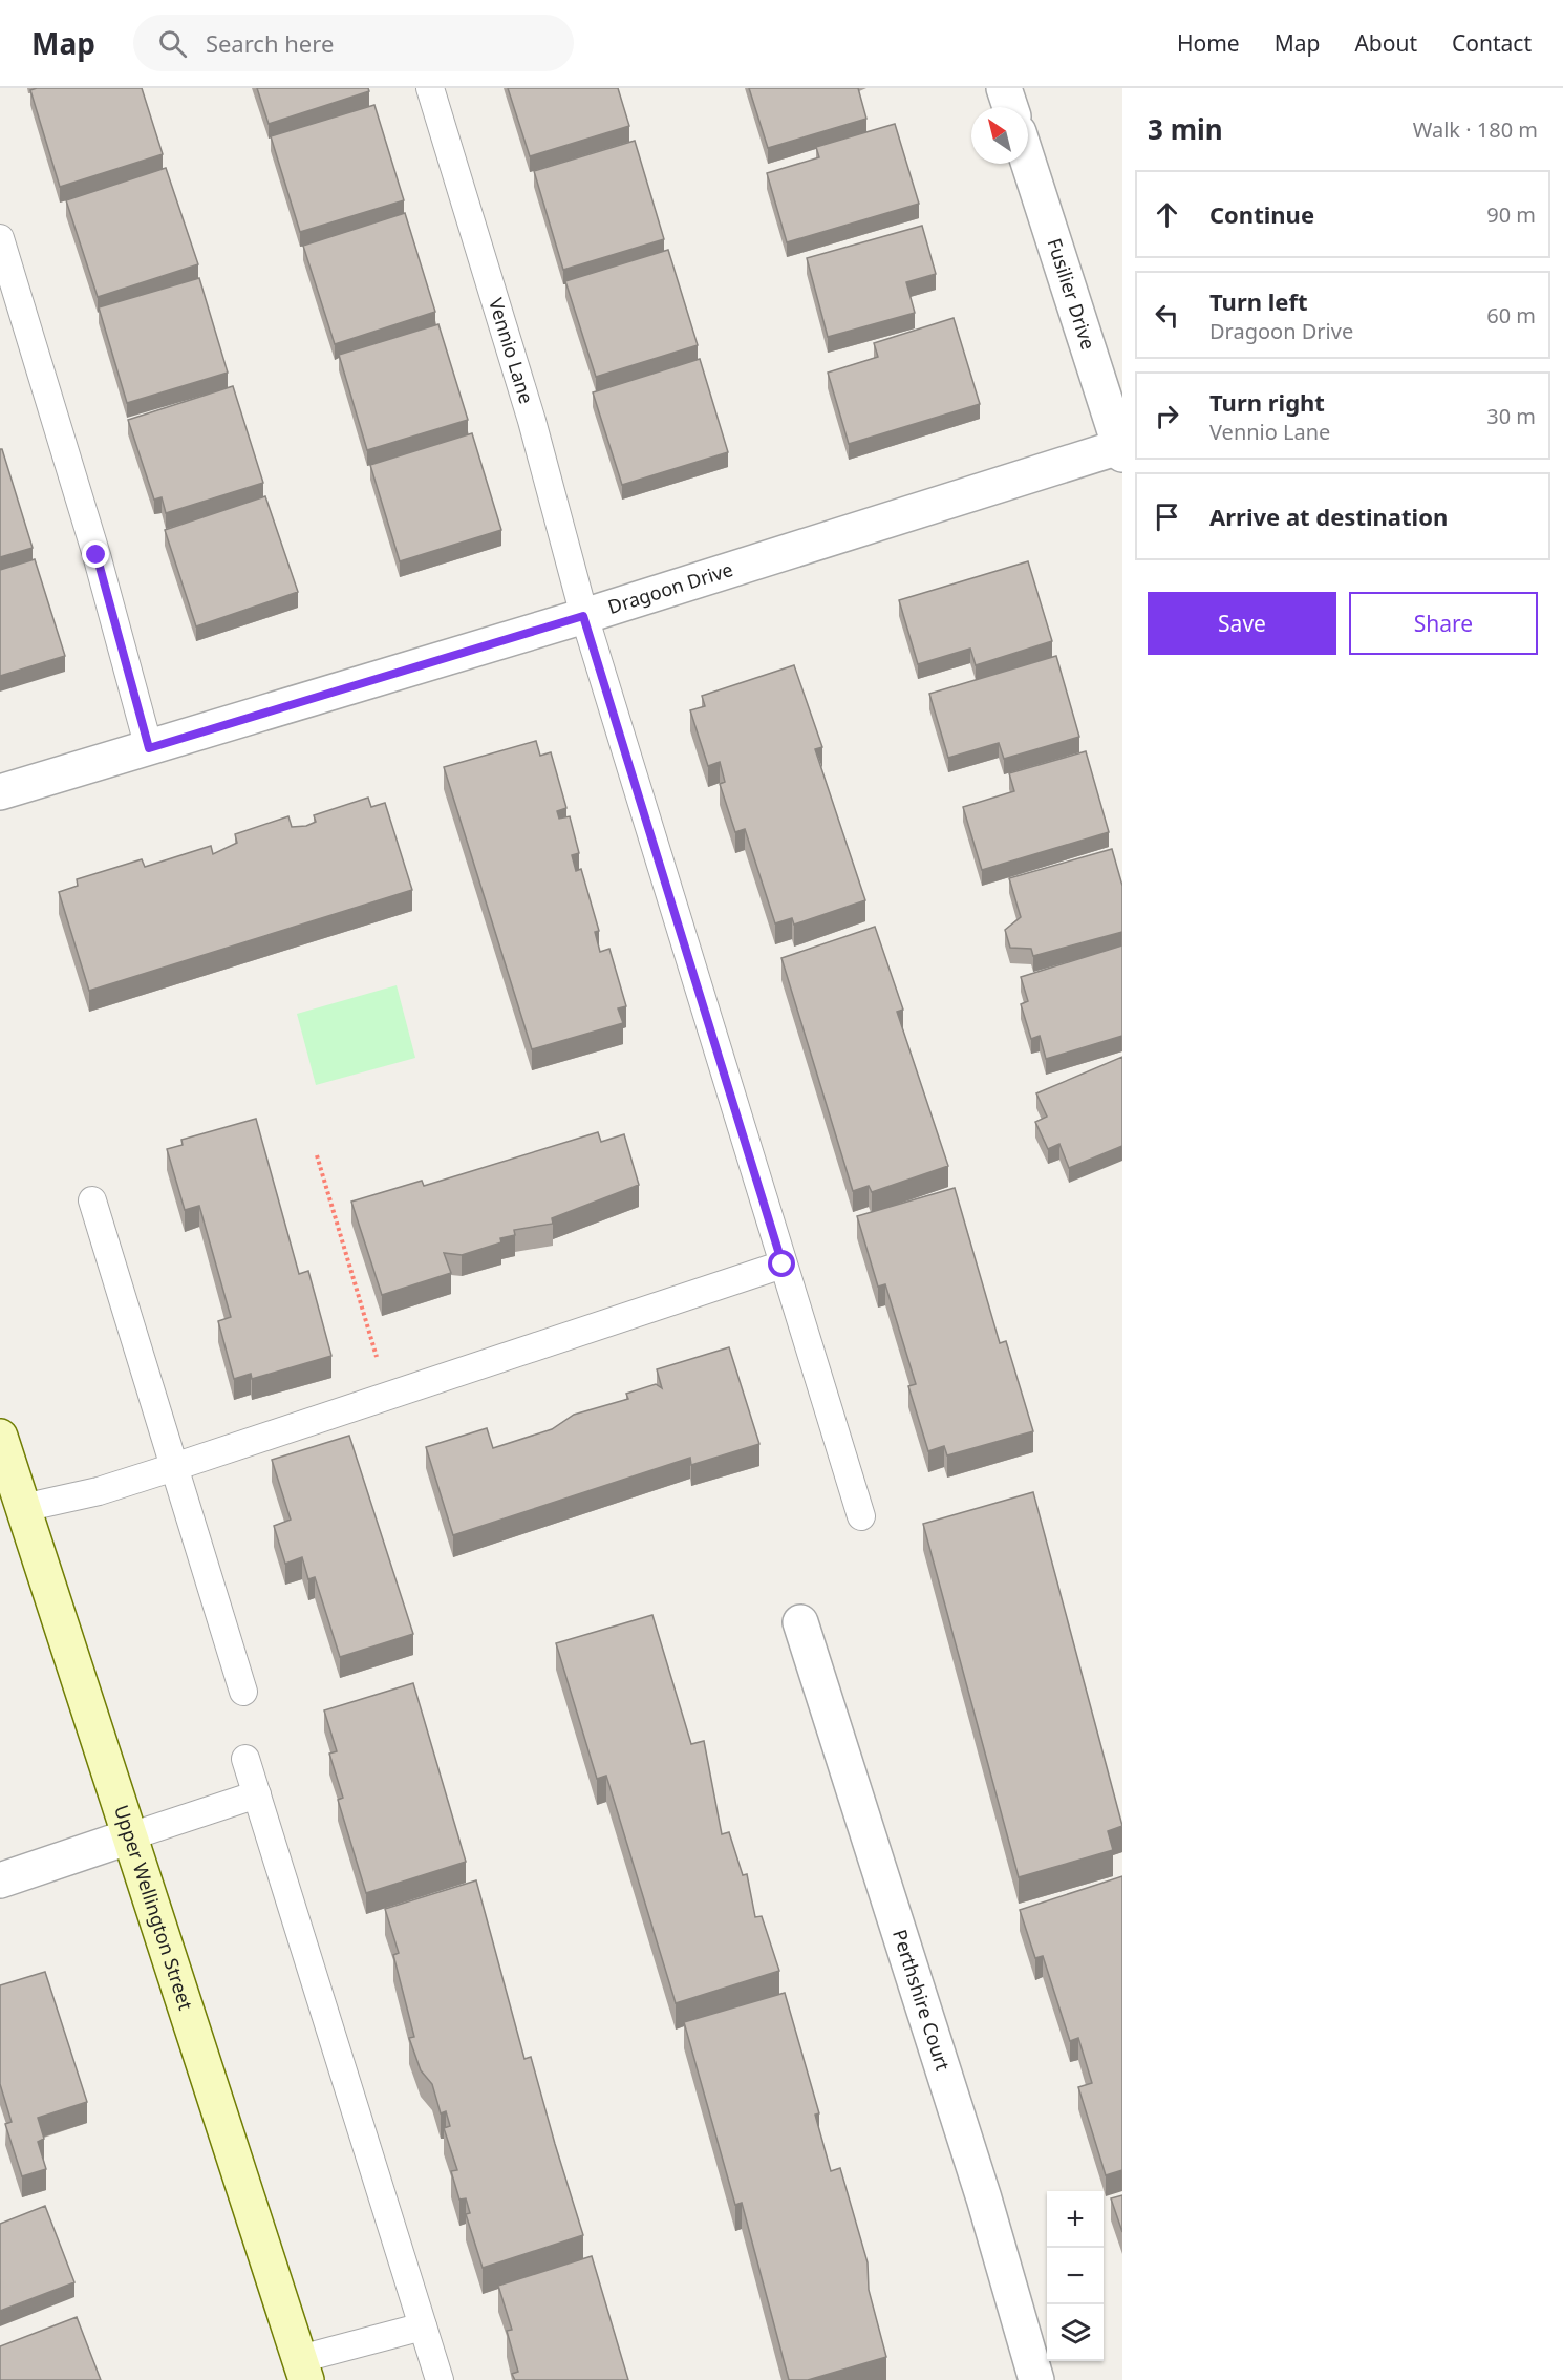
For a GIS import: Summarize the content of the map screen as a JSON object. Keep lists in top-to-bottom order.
{
  "streets": {
    "main road": ["Upper Wellington Street"],
    "street": ["Fusilier Drive", "Dragoon Drive", "Perthshire Court"],
    "lane": ["Vennio Lane"]
  },
  "crossings": [
    ["Fusilier Drive", "Dragoon Drive"],
    ["Vennio Lane", "Dragoon Drive"]
  ],
  "north": "top left",
  "page": {
    "header": "Map",
    "search": "Search here",
    "nav": [
      "Home",
      "Map",
      "About",
      "Contact"
    ],
    "heading": ["3 min", "Walk · 180 m"],
    "list": [
      ["Continue", "90 m"],
      ["Turn left", "Dragoon Drive", "60 m"],
      ["Turn right", "Vennio Lane", "30 m"],
      "Arrive at destination"
    ],
    "buttons": ["Save", "Share"],
    "map_buttons": ["+", "−"]
  }
}
